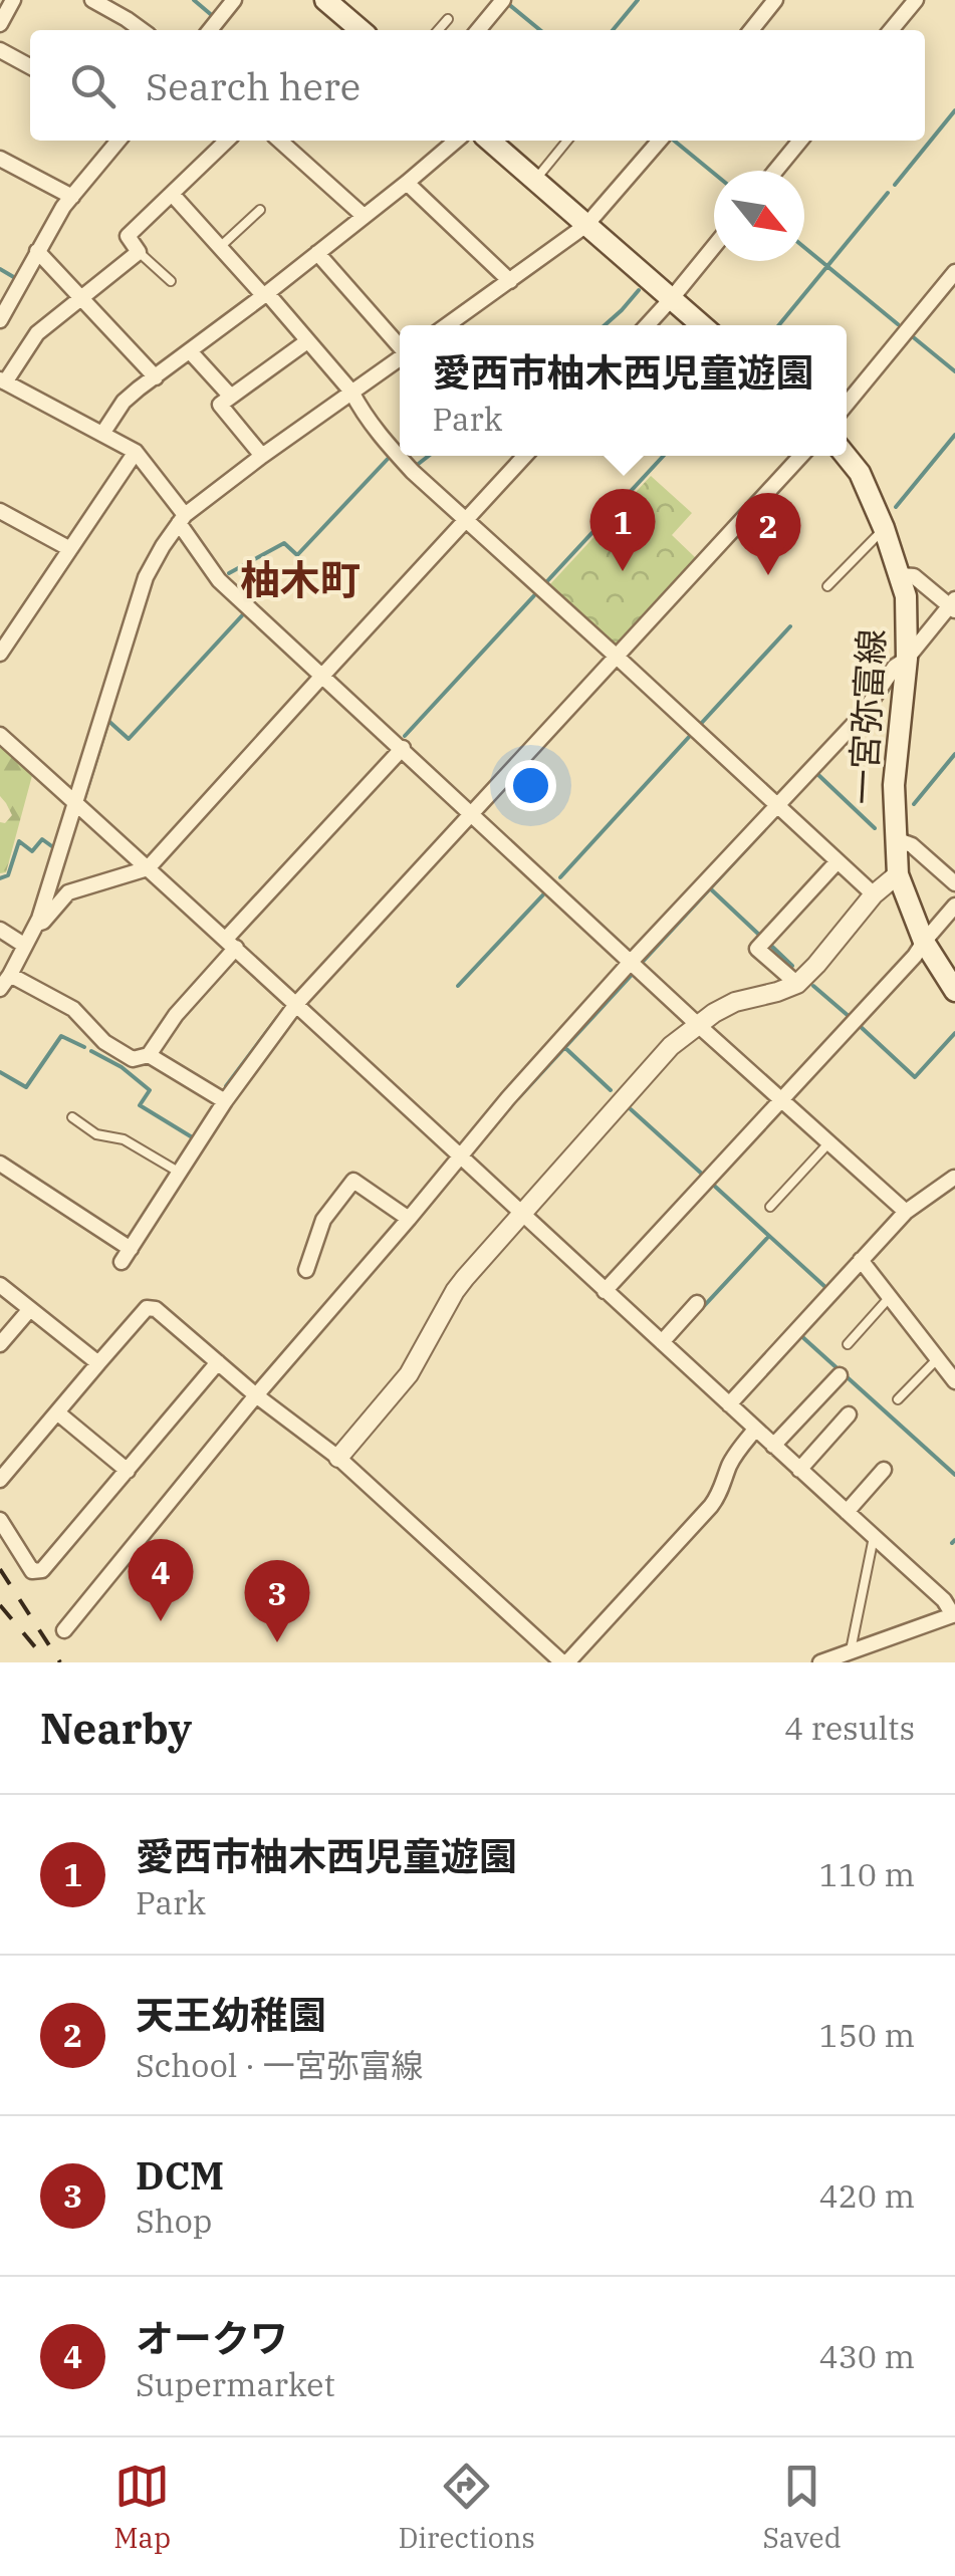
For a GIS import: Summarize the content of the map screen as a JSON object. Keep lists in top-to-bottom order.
{
  "streets": {
    "main road": ["一宮弥富線"]
  },
  "districts": ["柚木町"],
  "north": "bottom right",
  "page": {
    "search": "Search here",
    "popup": ["愛西市柚木西児童遊園", "Park"],
    "pins": [
      "1",
      "2",
      "4",
      "3"
    ],
    "heading": ["Nearby", "4 results"],
    "list": [
      {
        "mark": "1",
        "name": "愛西市柚木西児童遊園",
        "note": "Park",
        "value": "110 m"
      },
      {
        "mark": "2",
        "name": "天王幼稚園",
        "note": "School · 一宮弥富線",
        "value": "150 m"
      },
      {
        "mark": "3",
        "name": "DCM",
        "note": "Shop",
        "value": "420 m"
      },
      {
        "mark": "4",
        "name": "オークワ",
        "note": "Supermarket",
        "value": "430 m"
      }
    ],
    "nav": ["Map", "Directions", "Saved"]
  }
}
